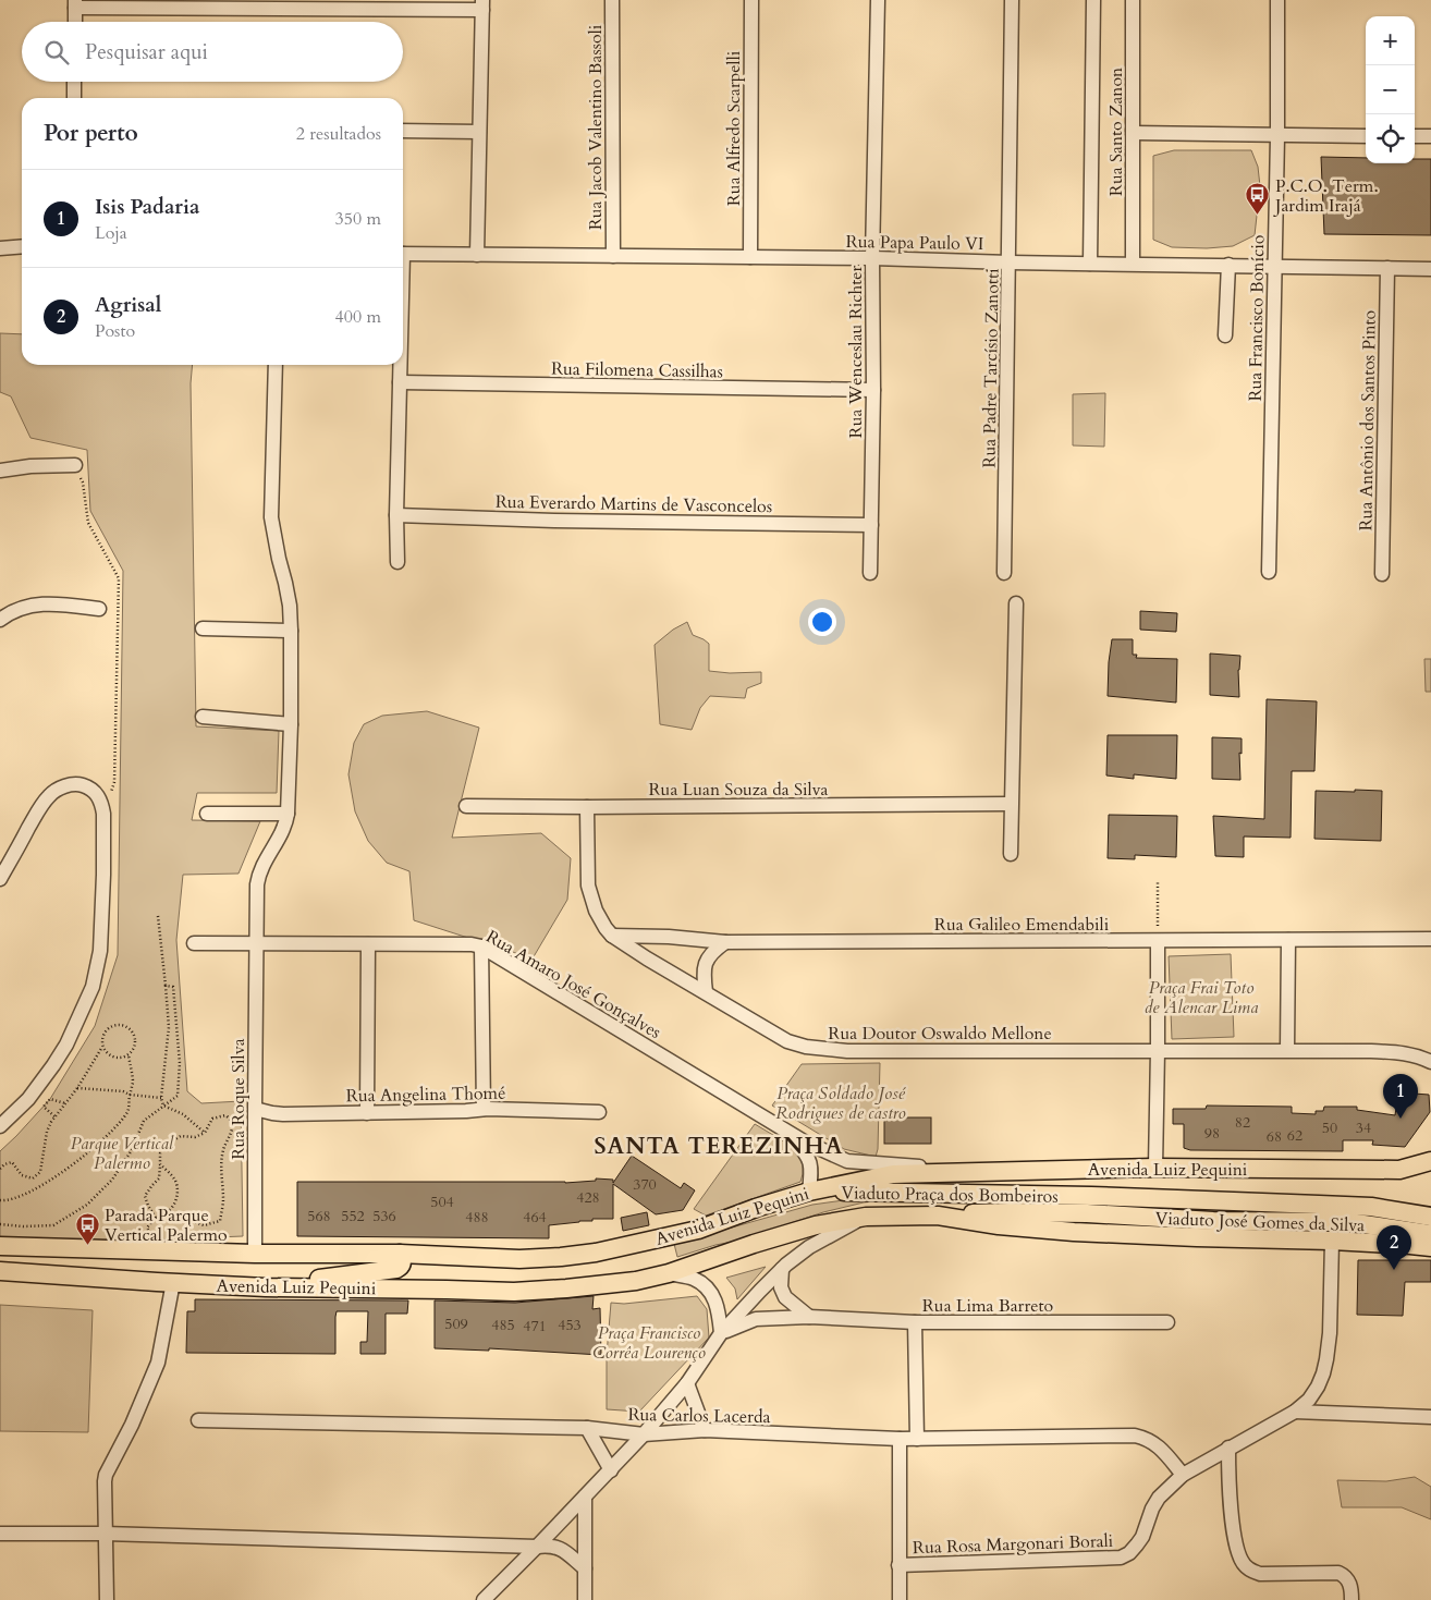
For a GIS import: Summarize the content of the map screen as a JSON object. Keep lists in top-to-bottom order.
{
  "streets": {
    "main road": ["Avenida Luiz Pequini", "Viaduto Praça dos Bombeiros", "Viaduto José Gomes da Silva"],
    "street": [
      "Rua Jacob Valentino Bassoli",
      "Rua Alfredo Scarpelli",
      "Rua Santo Zanon",
      "Rua Papa Paulo VI",
      "Rua Francisco Bonício",
      "Rua Wenceslau Richter",
      "Rua Padre Tarcísio Zanotti",
      "Rua Filomena Cassilhas",
      "Rua Antônio dos Santos Pinto",
      "Rua Everardo Martins de Vasconcelos",
      "Rua Luan Souza da Silva",
      "Rua Galileo Emendabili",
      "Rua Amaro José Gonçalves",
      "Rua Doutor Oswaldo Mellone",
      "Rua Angelina Thomé",
      "Rua Roque Silva",
      "Rua Lima Barreto",
      "Rua Carlos Lacerda",
      "Rua Rosa Margonari Borali"
    ]
  },
  "crossings": [
    ["Rua Jacob Valentino Bassoli", "Rua Papa Paulo VI"],
    ["Rua Alfredo Scarpelli", "Rua Papa Paulo VI"],
    ["Rua Santo Zanon", "Rua Papa Paulo VI"],
    ["Rua Papa Paulo VI", "Rua Francisco Bonício"],
    ["Rua Papa Paulo VI", "Rua Wenceslau Richter"],
    ["Rua Papa Paulo VI", "Rua Padre Tarcísio Zanotti"],
    ["Rua Papa Paulo VI", "Rua Antônio dos Santos Pinto"],
    ["Rua Wenceslau Richter", "Rua Filomena Cassilhas"],
    ["Rua Wenceslau Richter", "Rua Everardo Martins de Vasconcelos"],
    ["Rua Luan Souza da Silva", "Rua Doutor Oswaldo Mellone"],
    ["Rua Galileo Emendabili", "Rua Doutor Oswaldo Mellone"],
    ["Rua Amaro José Gonçalves", "Rua Roque Silva"],
    ["Rua Amaro José Gonçalves", "Avenida Luiz Pequini"],
    ["Rua Amaro José Gonçalves", "Viaduto Praça dos Bombeiros"],
    ["Rua Angelina Thomé", "Rua Roque Silva"],
    ["Rua Roque Silva", "Avenida Luiz Pequini"],
    ["Avenida Luiz Pequini", "Viaduto Praça dos Bombeiros"],
    ["Viaduto Praça dos Bombeiros", "Viaduto José Gomes da Silva"],
    ["Rua Carlos Lacerda", "Rua Rosa Margonari Borali"]
  ],
  "districts": ["SANTA TEREZINHA"],
  "parks": [
    "Praça Frai Toto de Alencar Lima",
    "Praça Soldado José Rodrigues de castro",
    "Parque Vertical Palermo",
    "Praça Francisco Corrêa Lourenço"
  ],
  "places": {
    "bus stop": ["P.C.O. Term. Jardim Irajá", "Parada Parque Vertical Palermo"]
  },
  "house_numbers": [
    "82",
    "50",
    "34",
    "98",
    "62",
    "68",
    "370",
    "428",
    "504",
    "568",
    "552",
    "536",
    "488",
    "464",
    "509",
    "485",
    "453",
    "471"
  ],
  "page": {
    "map_buttons": ["+", "−"],
    "search": "Pesquisar aqui",
    "heading": ["Por perto", "2 resultados"],
    "list": [
      {
        "mark": "1",
        "name": "Isis Padaria",
        "note": "Loja",
        "value": "350 m"
      },
      {
        "mark": "2",
        "name": "Agrisal",
        "note": "Posto",
        "value": "400 m"
      }
    ],
    "pins": ["1", "2"]
  }
}
